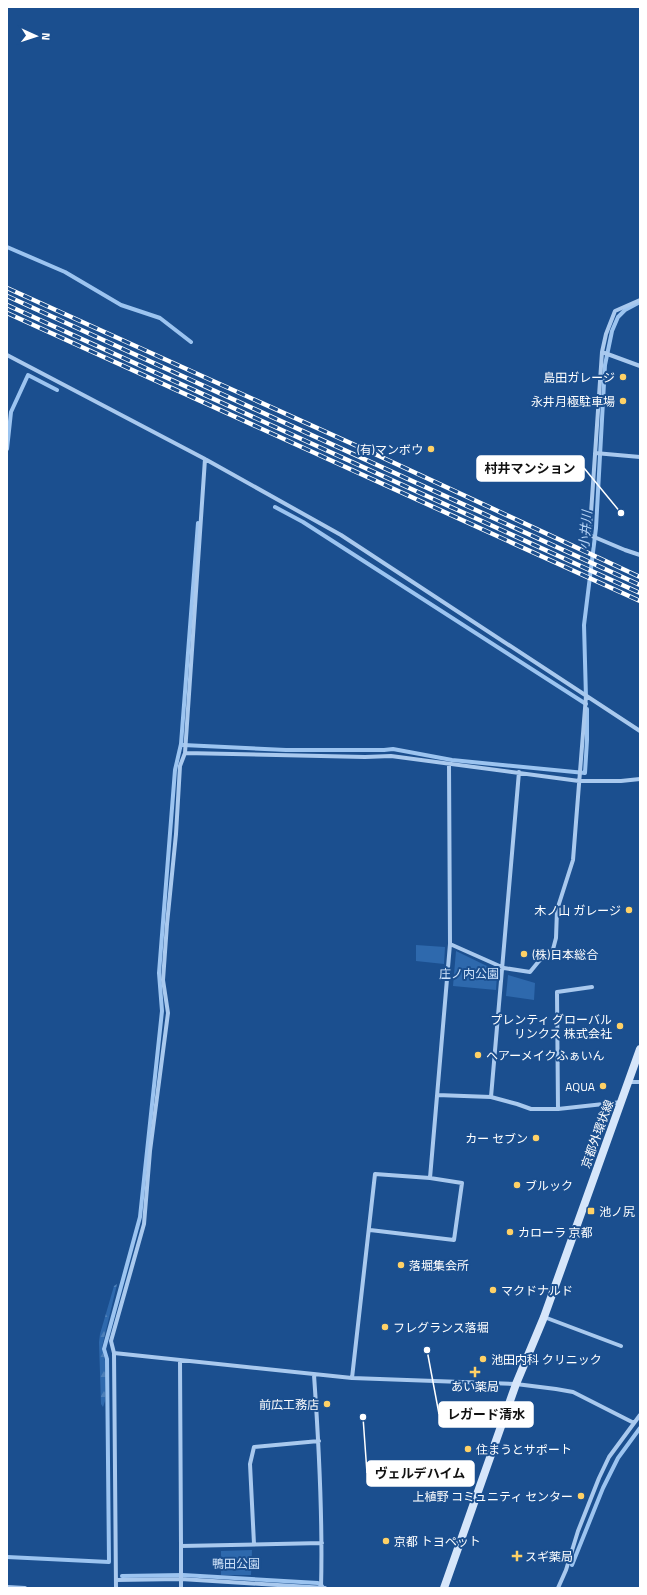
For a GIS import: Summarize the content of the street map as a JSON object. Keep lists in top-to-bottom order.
{
  "streets": {
    "main road": ["京都外環状線"]
  },
  "water": ["小井川"],
  "parks": ["庄ノ内公園", "鴨田公園"],
  "places": {
    "other": [
      "島田ガレージ",
      "永井月極駐車場",
      "(有)マンボウ",
      "村井マンション",
      "木ノ山 ガレージ",
      "(株)日本総合",
      "プレンティ グローバル リンクス 株式会社",
      "ヘアーメイクふぁいん",
      "AQUA",
      "カー セブン",
      "ブルック",
      "カローラ 京都",
      "落堀集会所",
      "マクドナルド",
      "フレグランス落堀",
      "レガード清水",
      "池田内科 クリニック",
      "前広工務店",
      "ヴェルデハイム",
      "住まうとサポート",
      "上植野 コミュニティ センター",
      "京都 トヨペット"
    ],
    "transit": ["池ノ尻"],
    "health": ["あい薬局", "スギ薬局"]
  },
  "north": "right"
}
